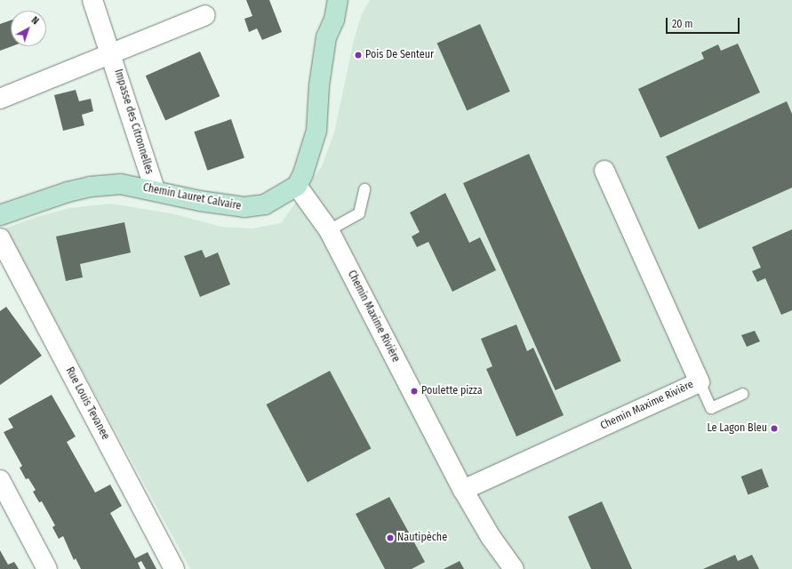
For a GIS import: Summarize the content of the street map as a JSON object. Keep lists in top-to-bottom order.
{
  "streets": {
    "main road": ["Chemin Lauret Calvaire"],
    "street": ["Impasse des Citronnelles", "Chemin Maxime Rivière", "Rue Louis Tevanee"]
  },
  "crossings": [
    ["Impasse des Citronnelles", "Chemin Lauret Calvaire"],
    ["Chemin Lauret Calvaire", "Chemin Maxime Rivière"]
  ],
  "places": [
    "Pois De Senteur",
    "Poulette pizza",
    "Le Lagon Bleu",
    "Nautipèche"
  ],
  "scale_bar": "20 m",
  "north": "top right"
}
